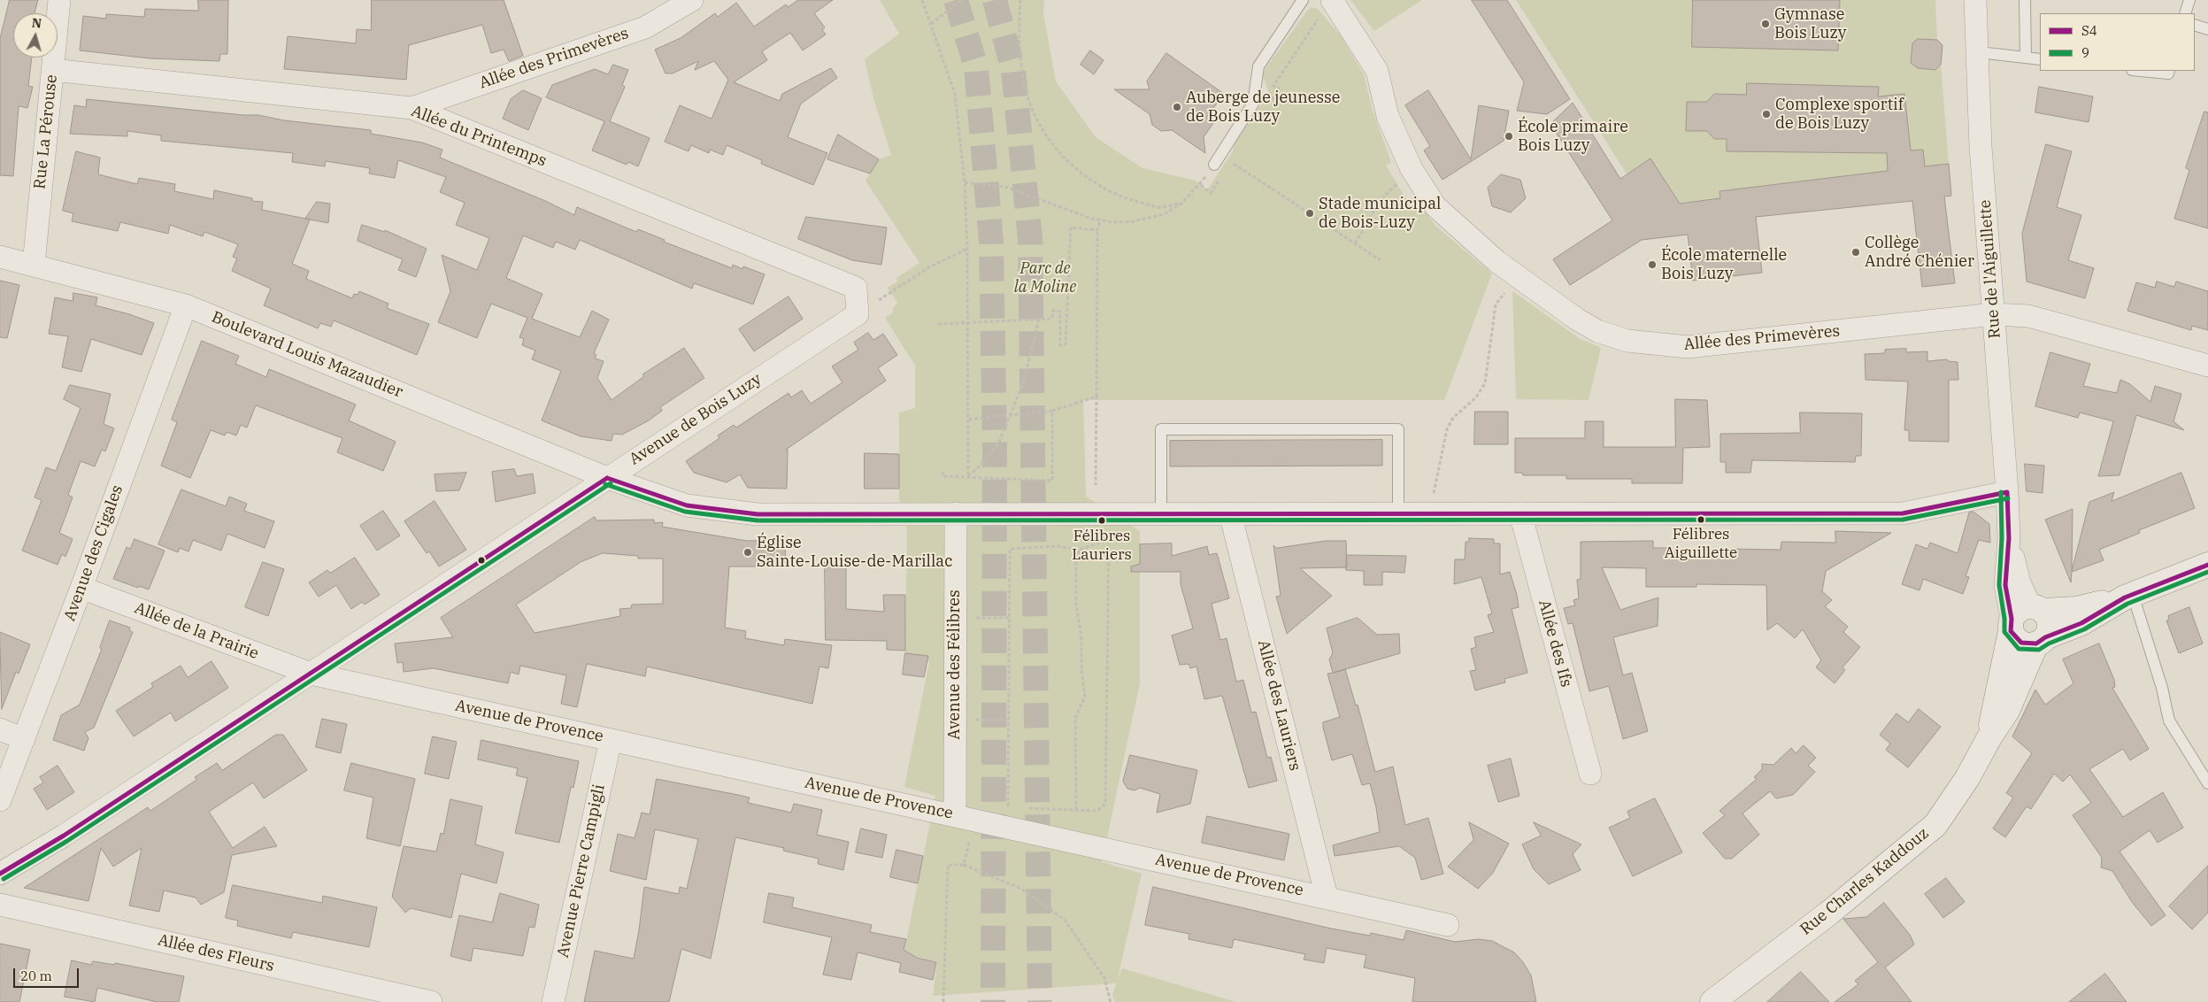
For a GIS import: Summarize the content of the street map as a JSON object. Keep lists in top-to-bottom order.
{
  "streets": {
    "street": [
      "Allée des Primevères",
      "Rue La Pérouse",
      "Allée du Printemps",
      "Rue de l'Aiguillette",
      "Boulevard Louis Mazaudier",
      "Avenue de Bois Luzy",
      "Avenue des Cigales",
      "Allée de la Prairie",
      "Allée des Ifs",
      "Avenue des Félibres",
      "Allée des Lauriers",
      "Avenue de Provence",
      "Avenue Pierre Campigli",
      "Rue Charles Kaddouz",
      "Allée des Fleurs"
    ]
  },
  "crossings": [
    ["Allée des Primevères", "Allée du Printemps"],
    ["Allée des Primevères", "Rue de l'Aiguillette"],
    ["Rue La Pérouse", "Allée du Printemps"],
    ["Rue La Pérouse", "Boulevard Louis Mazaudier"],
    ["Allée du Printemps", "Avenue de Bois Luzy"],
    ["Rue de l'Aiguillette", "Rue Charles Kaddouz"],
    ["Boulevard Louis Mazaudier", "Avenue de Bois Luzy"],
    ["Boulevard Louis Mazaudier", "Avenue des Cigales"],
    ["Avenue de Bois Luzy", "Allée de la Prairie"],
    ["Avenue de Bois Luzy", "Avenue de Provence"],
    ["Avenue des Cigales", "Allée de la Prairie"],
    ["Allée de la Prairie", "Avenue de Provence"],
    ["Avenue des Félibres", "Avenue de Provence"],
    ["Allée des Lauriers", "Avenue de Provence"],
    ["Avenue de Provence", "Avenue Pierre Campigli"]
  ],
  "parks": ["Parc de la Moline"],
  "places": [
    "Gymnase Bois Luzy",
    "Auberge de jeunesse de Bois Luzy",
    "Complexe sportif de Bois Luzy",
    "École primaire Bois Luzy",
    "Stade municipal de Bois-Luzy",
    "Collège André Chénier",
    "École maternelle Bois Luzy",
    "Félibres Aiguillette",
    "Félibres Lauriers",
    "Église Sainte-Louise-de-Marillac"
  ],
  "lines": ["transit line S4", "transit line 9"],
  "legend": ["S4", "9"],
  "scale_bar": "20 m",
  "north": "top"
}
